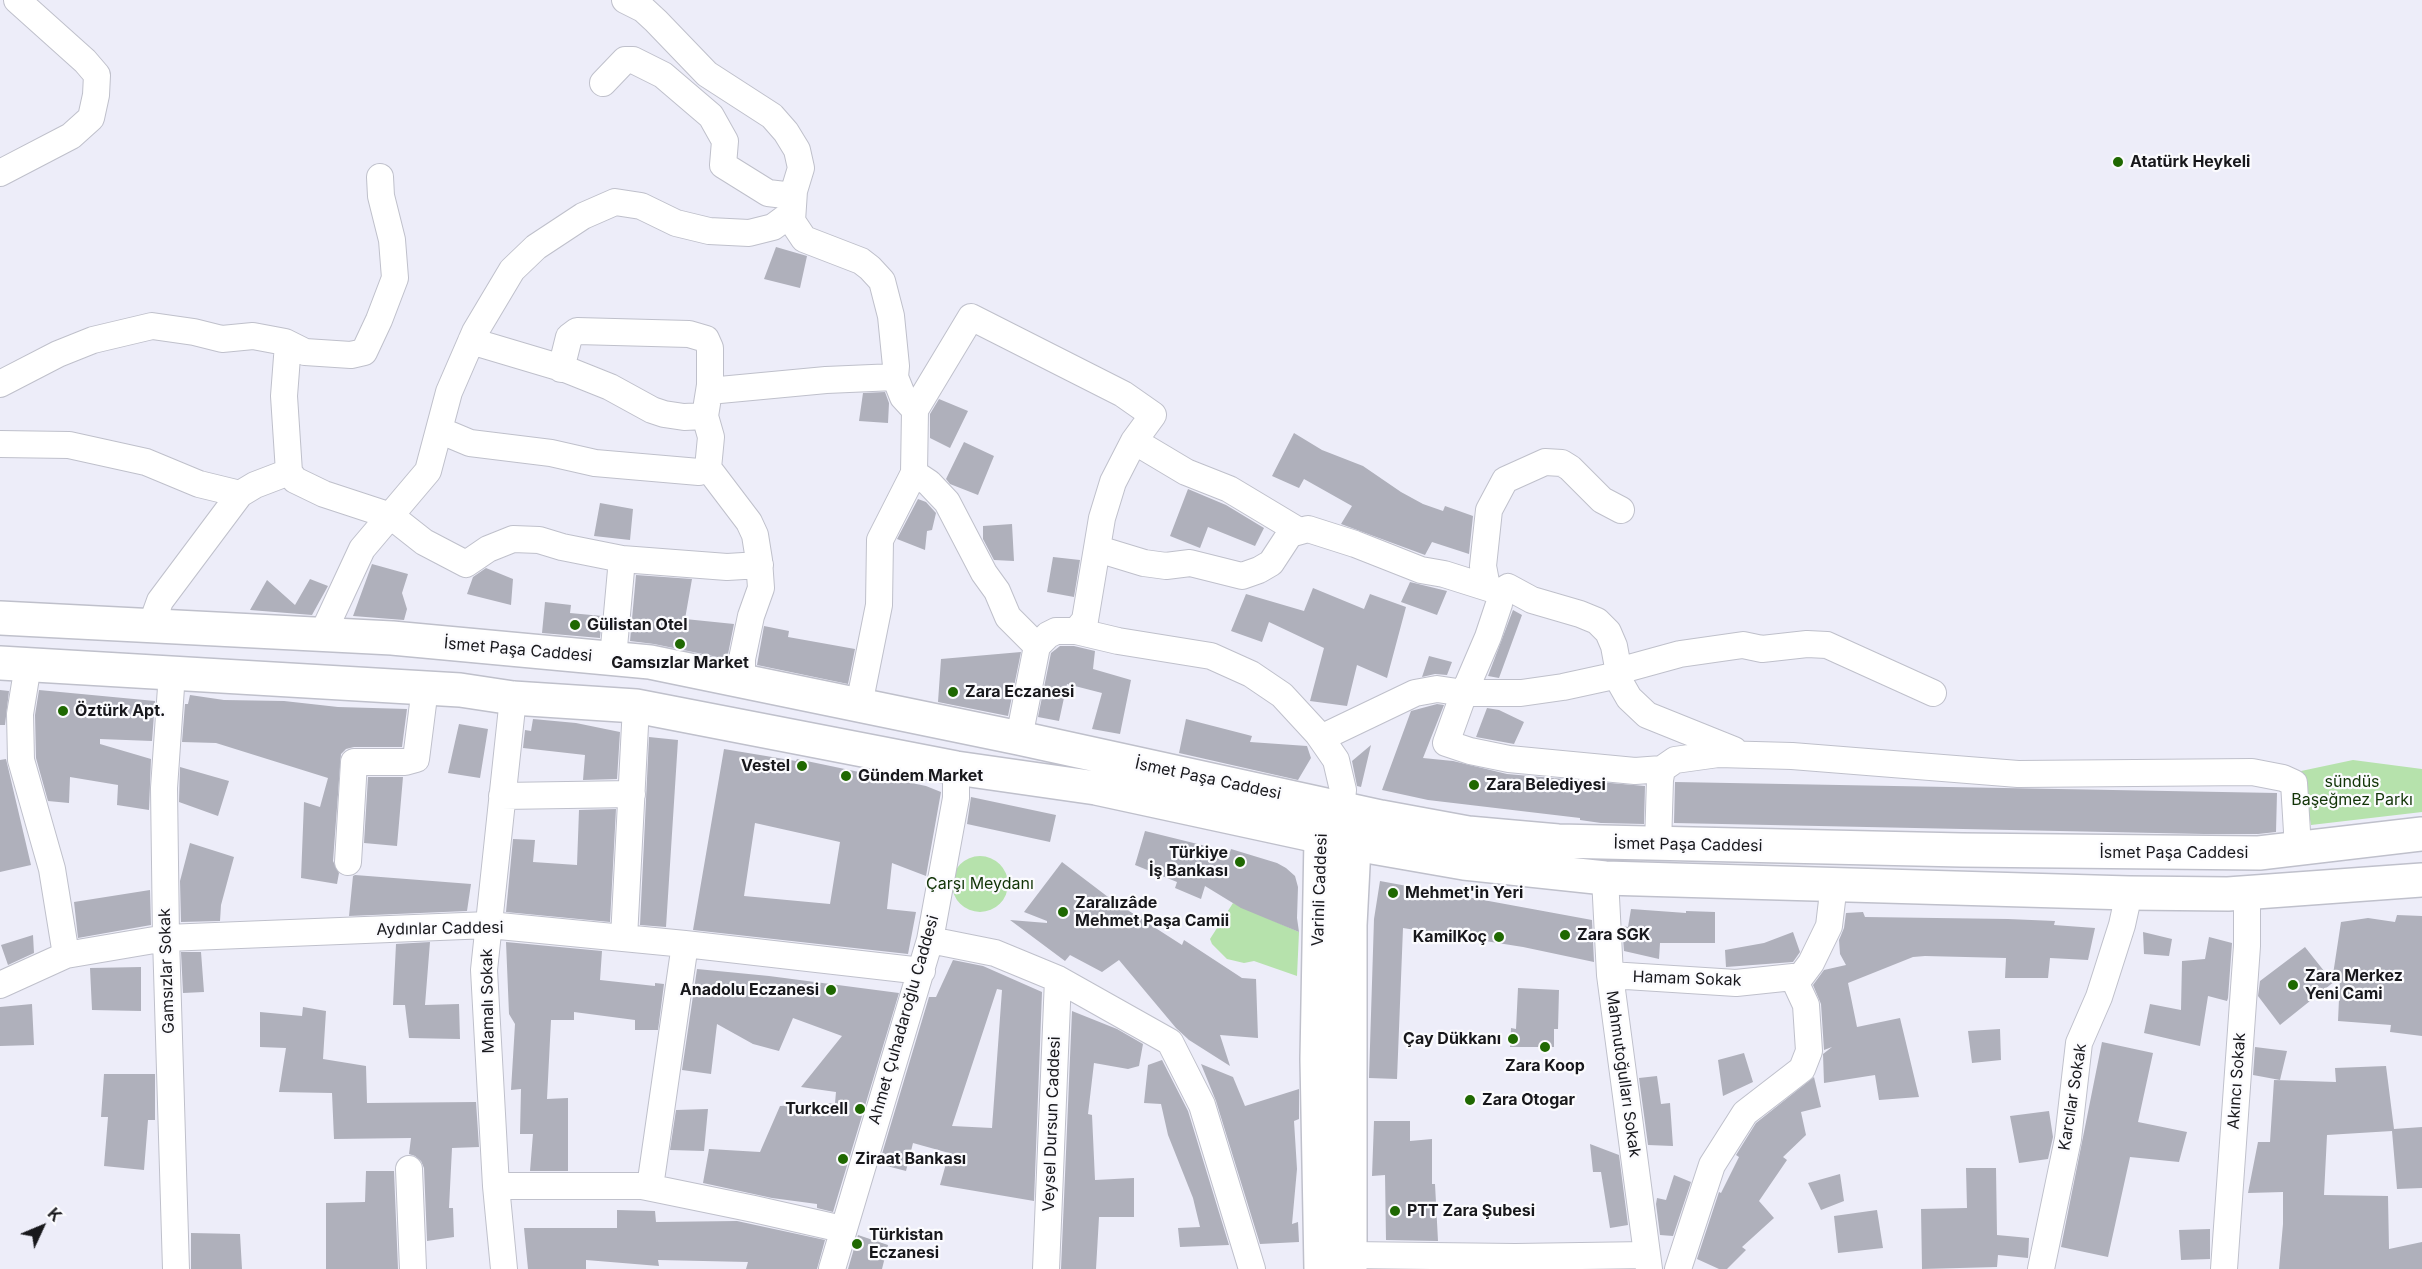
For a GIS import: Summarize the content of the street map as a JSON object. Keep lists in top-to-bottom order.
{
  "streets": {
    "main road": ["İsmet Paşa Caddesi", "Varinli Caddesi"],
    "street": [
      "Aydınlar Caddesi",
      "Gamsızlar Sokak",
      "Hamam Sokak",
      "Mamalı Sokak",
      "Ahmet Çuhadaroğlu Caddesi",
      "Mahmutoğulları Sokak",
      "Akıncı Sokak",
      "Karcılar Sokak",
      "Veysel Dursun Caddesi"
    ]
  },
  "crossings": [
    ["İsmet Paşa Caddesi", "Varinli Caddesi"],
    ["İsmet Paşa Caddesi", "Gamsızlar Sokak"],
    ["İsmet Paşa Caddesi", "Mamalı Sokak"],
    ["İsmet Paşa Caddesi", "Ahmet Çuhadaroğlu Caddesi"],
    ["İsmet Paşa Caddesi", "Mahmutoğulları Sokak"],
    ["İsmet Paşa Caddesi", "Akıncı Sokak"],
    ["İsmet Paşa Caddesi", "Karcılar Sokak"],
    ["Aydınlar Caddesi", "Gamsızlar Sokak"],
    ["Aydınlar Caddesi", "Mamalı Sokak"],
    ["Aydınlar Caddesi", "Ahmet Çuhadaroğlu Caddesi"],
    ["Hamam Sokak", "Mahmutoğulları Sokak"]
  ],
  "parks": ["sündüs Başeğmez Parkı", "Çarşı Meydanı"],
  "places": [
    "Atatürk Heykeli",
    "Gülistan Otel",
    "Gamsızlar Market",
    "Zara Eczanesi",
    "Öztürk Apt.",
    "Vestel",
    "Gündem Market",
    "Zara Belediyesi",
    "Türkiye İş Bankası",
    "Mehmet'in Yeri",
    "Zaralızâde Mehmet Paşa Camii",
    "Zara SGK",
    "KamilKoç",
    "Zara Merkez Yeni Cami",
    "Anadolu Eczanesi",
    "Çay Dükkanı",
    "Zara Koop",
    "Zara Otogar",
    "Turkcell",
    "Ziraat Bankası",
    "PTT Zara Şubesi",
    "Türkistan Eczanesi"
  ],
  "north": "top right"
}
